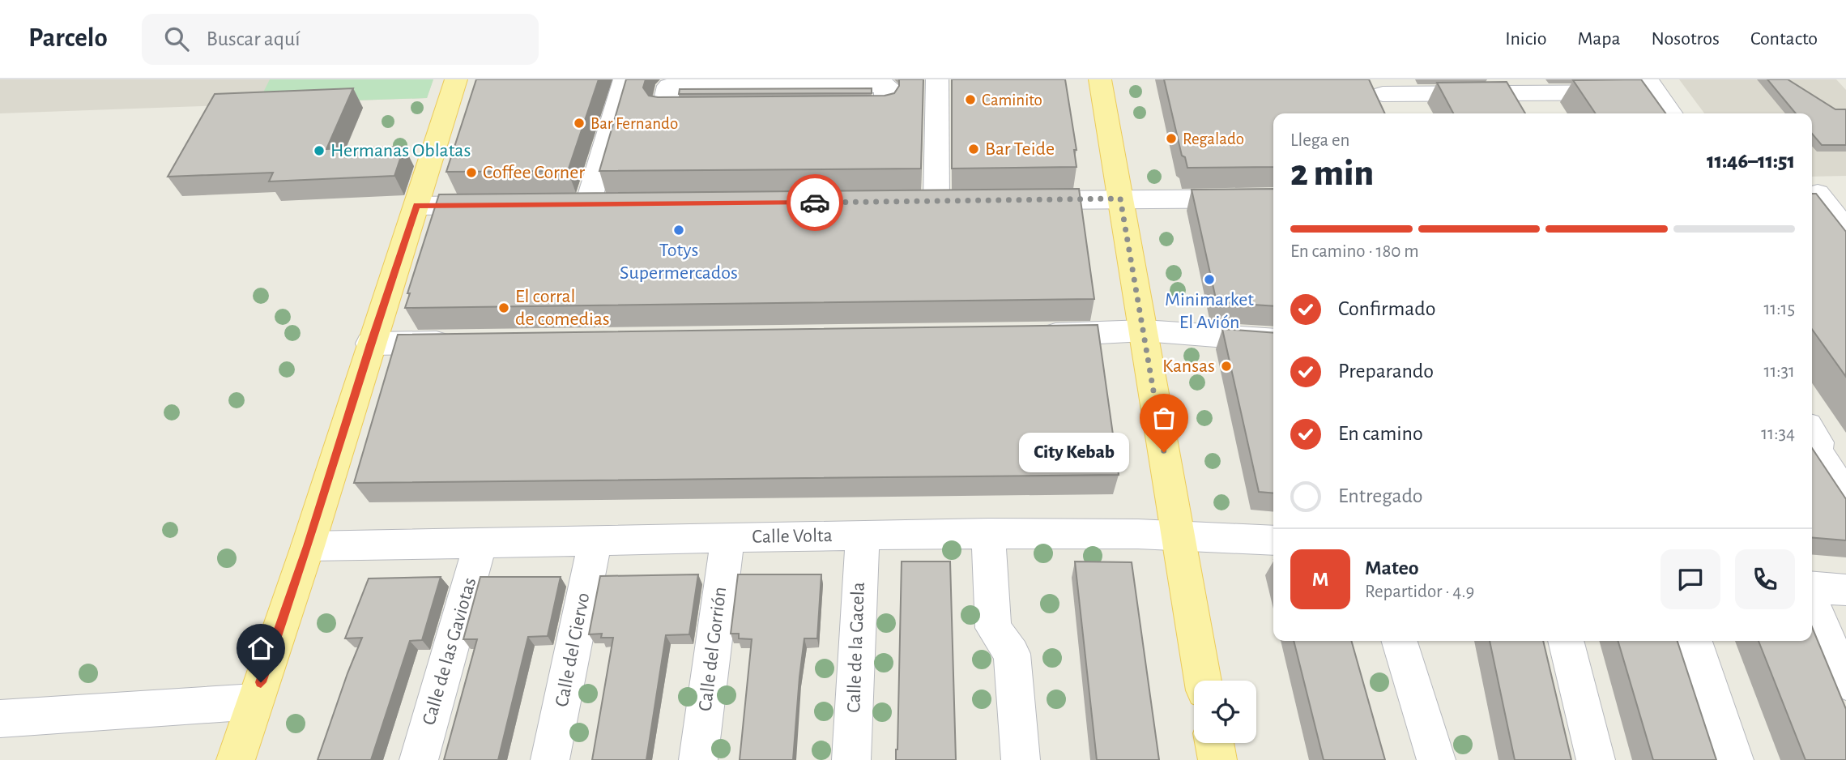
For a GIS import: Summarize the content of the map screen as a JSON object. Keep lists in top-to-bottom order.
{
  "streets": {
    "street": [
      "Calle Volta",
      "Calle de la Gacela",
      "Calle del Gorrión",
      "Calle del Ciervo",
      "Calle de las Gaviotas"
    ]
  },
  "crossings": [
    ["Calle Volta", "Calle de la Gacela"],
    ["Calle Volta", "Calle del Gorrión"],
    ["Calle Volta", "Calle del Ciervo"],
    ["Calle Volta", "Calle de las Gaviotas"]
  ],
  "places": [
    "Caminito",
    "Bar Fernando",
    "Regalado",
    "Bar Teide",
    "Hermanas Oblatas",
    "Coffee Corner",
    "Totys Supermercados",
    "Minimarket El Avión",
    "El corral de comedias",
    "Kansas",
    "City Kebab"
  ],
  "page": {
    "header": "Parcelo",
    "search": "Buscar aquí",
    "nav": [
      "Inicio",
      "Mapa",
      "Nosotros",
      "Contacto"
    ],
    "heading": ["2 min", "Llega en", "11:46–11:51"],
    "panel": ["Mateo", "Repartidor · 4.9"],
    "bar": "En camino · 180 m",
    "list": [
      ["Confirmado", "11:15"],
      ["Preparando", "11:31"],
      ["En camino", "11:34"],
      "Entregado"
    ],
    "bubble": "City Kebab",
    "round": "M"
  }
}
